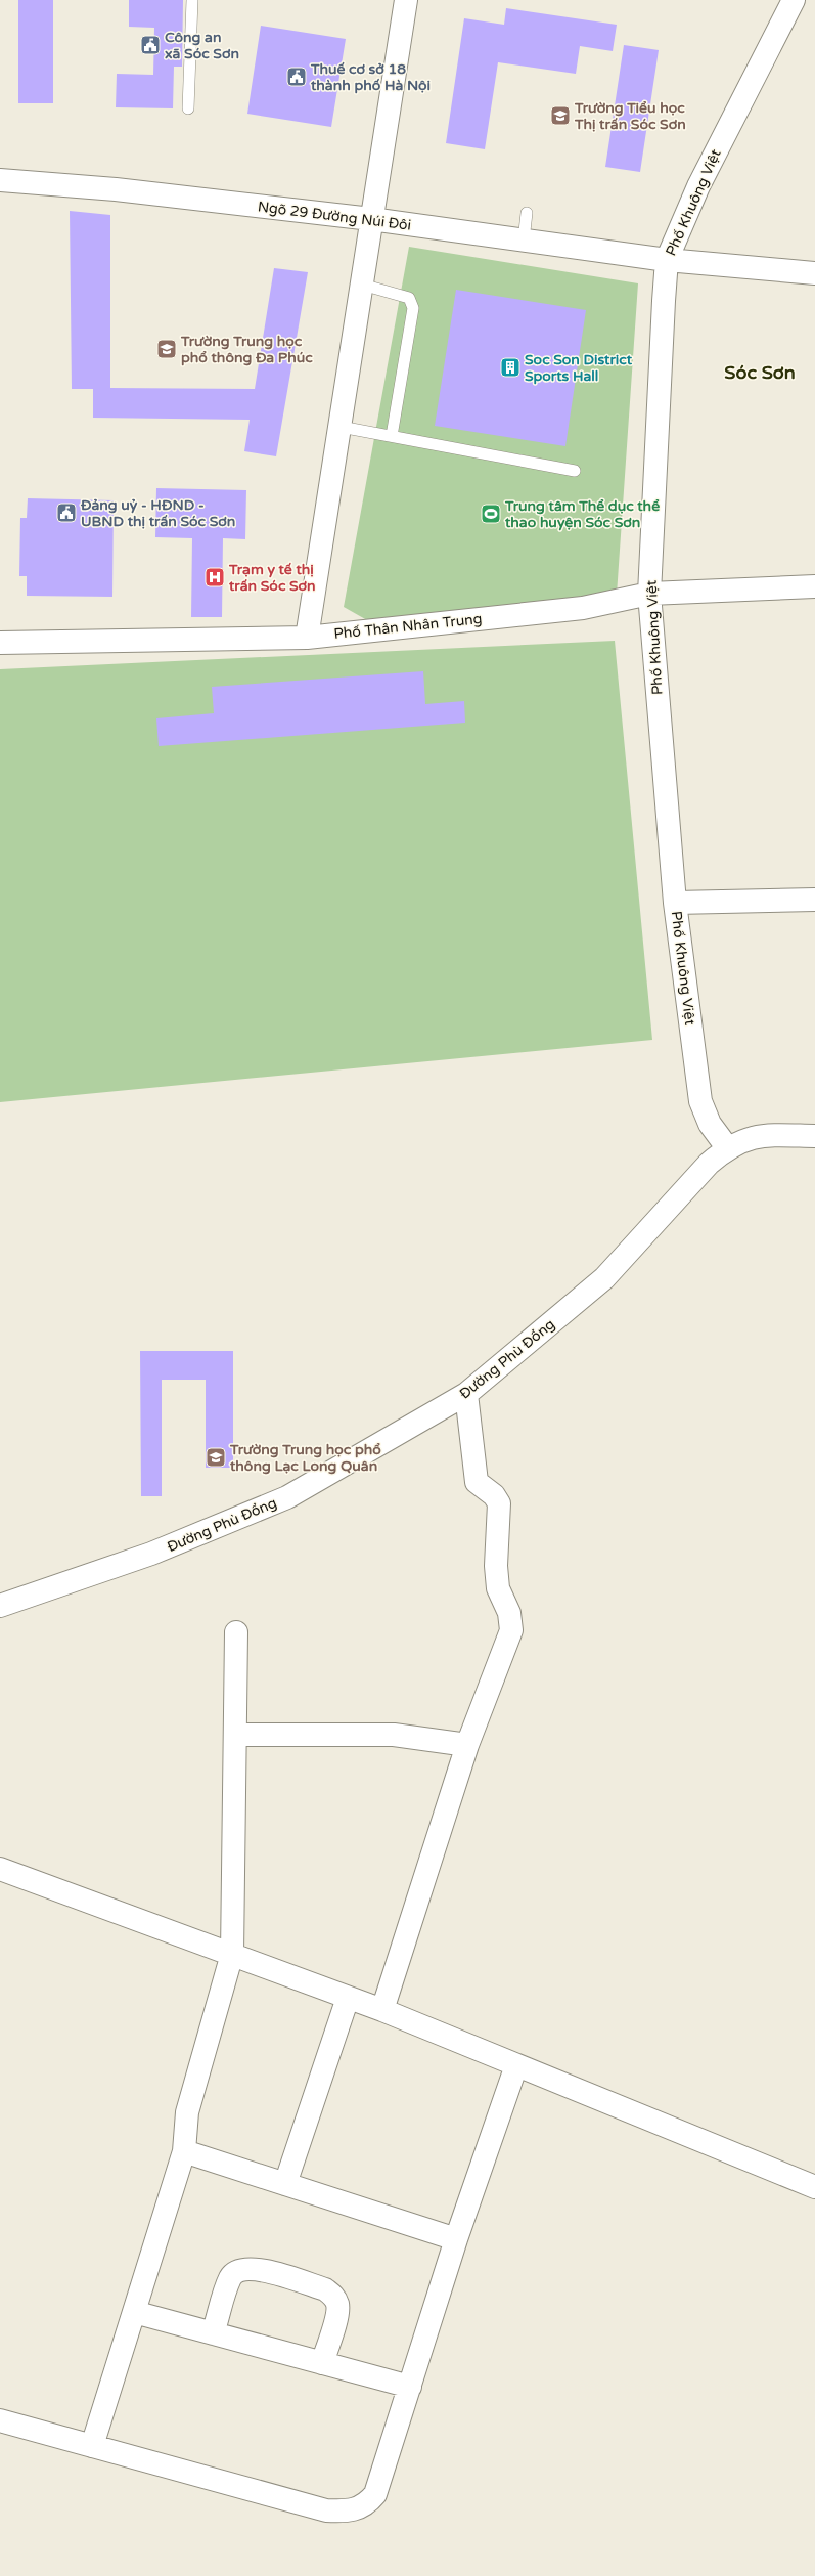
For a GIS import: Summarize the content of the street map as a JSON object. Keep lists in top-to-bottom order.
{
  "streets": {
    "street": [
      "Phố Khuông Việt",
      "Ngõ 29 Đường Núi Đôi",
      "Phố Thân Nhân Trung",
      "Đường Phù Đổng"
    ]
  },
  "crossings": [
    ["Phố Khuông Việt", "Ngõ 29 Đường Núi Đôi"],
    ["Phố Khuông Việt", "Phố Thân Nhân Trung"],
    ["Phố Khuông Việt", "Đường Phù Đổng"]
  ],
  "districts": ["Sóc Sơn"],
  "places": {
    "public building": ["Công an xã Sóc Sơn", "Thuế cơ sở 18 thành phố Hà Nội", "Đảng uỷ - HĐND - UBND thị trấn Sóc Sơn"],
    "school or university": ["Trường Tiểu học Thị trấn Sóc Sơn", "Trường Trung học phổ thông Đa Phúc", "Trường Trung học phổ thông Lạc Long Quân"],
    "building": ["Soc Son District Sports Hall"],
    "sports": ["Trung tâm Thể dục thể thao huyện Sóc Sơn"],
    "hospital": ["Trạm y tế thị trấn Sóc Sơn"]
  }
}
